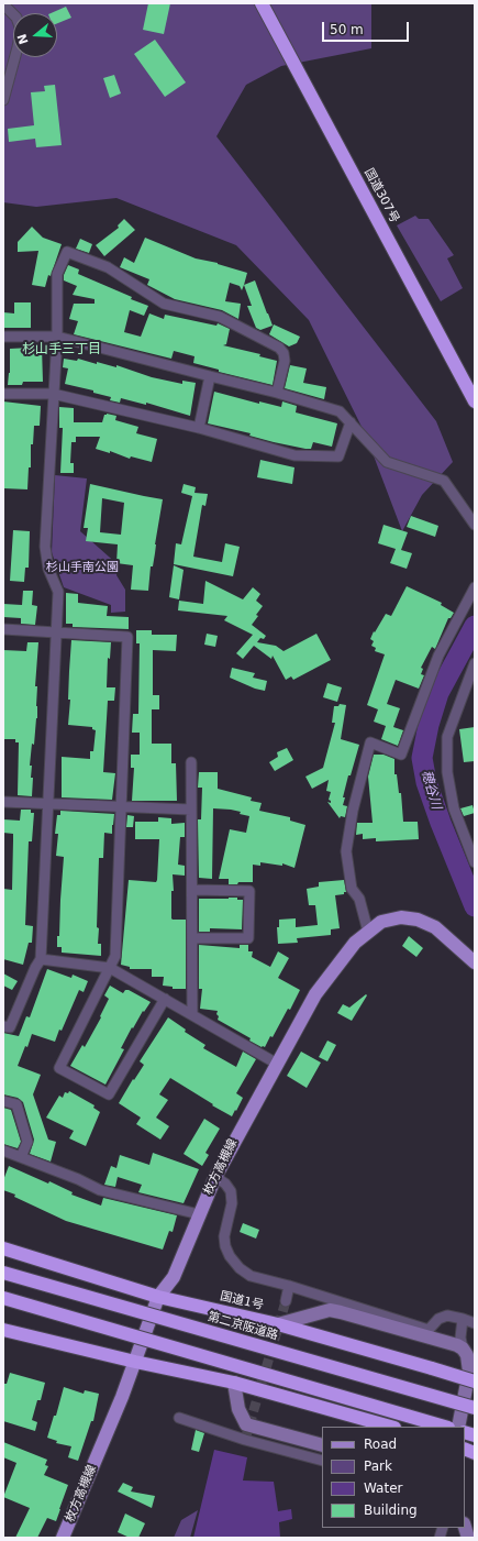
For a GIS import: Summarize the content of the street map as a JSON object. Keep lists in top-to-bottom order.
{
  "streets": {
    "highway": ["国道307号", "国道1号", "第二京阪道路"],
    "main road": ["枚方高槻線"]
  },
  "crossings": [
    ["枚方高槻線", "国道1号"]
  ],
  "districts": ["杉山手三丁目"],
  "water": ["穂谷川"],
  "parks": ["杉山手南公園"],
  "legend": [
    "Road",
    "Park",
    "Water",
    "Building"
  ],
  "scale_bar": "50 m",
  "north": "left"
}
